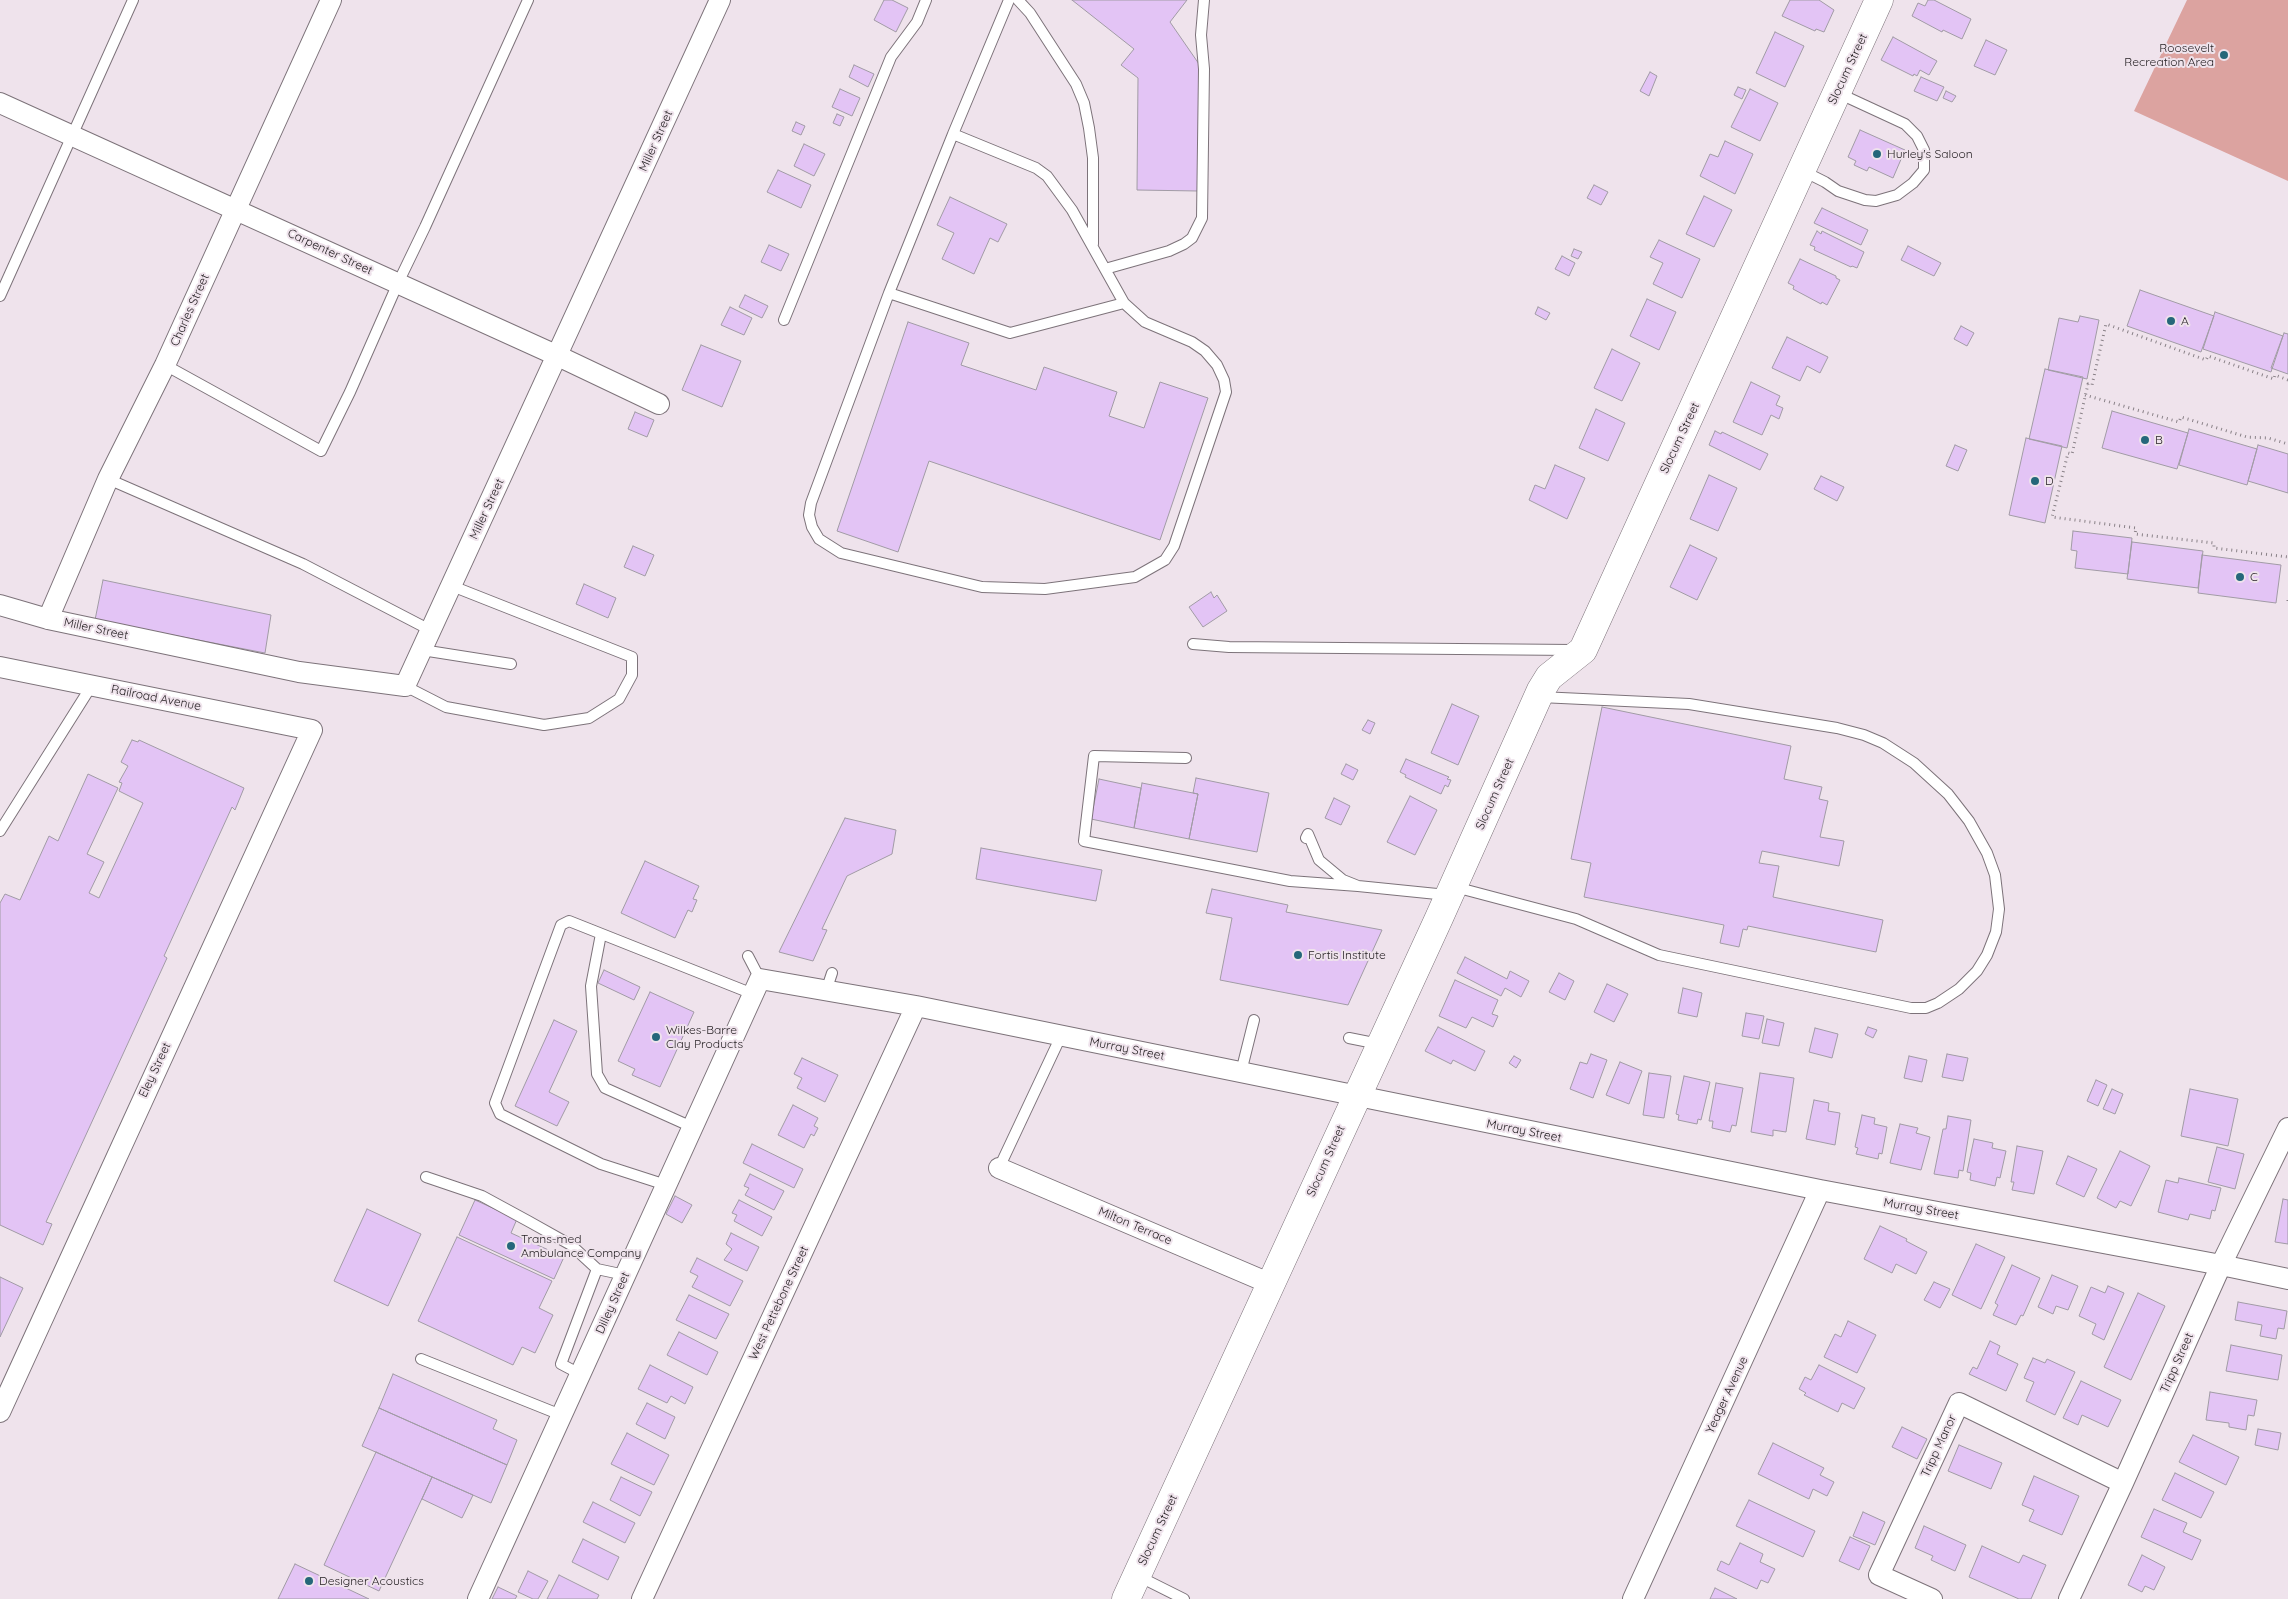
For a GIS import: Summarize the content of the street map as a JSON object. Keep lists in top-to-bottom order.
{
  "streets": {
    "street": [
      "Slocum Street",
      "Miller Street",
      "Carpenter Street",
      "Charles Street",
      "Railroad Avenue",
      "Murray Street",
      "Eley Street",
      "Milton Terrace",
      "Dilley Street",
      "West Pettebone Street",
      "Tripp Street",
      "Yeager Avenue",
      "Tripp Manor"
    ]
  },
  "crossings": [
    ["Slocum Street", "Murray Street"],
    ["Slocum Street", "Milton Terrace"],
    ["Miller Street", "Carpenter Street"],
    ["Miller Street", "Charles Street"],
    ["Carpenter Street", "Charles Street"],
    ["Railroad Avenue", "Eley Street"],
    ["Murray Street", "Dilley Street"],
    ["Murray Street", "West Pettebone Street"],
    ["Murray Street", "Tripp Street"],
    ["Murray Street", "Yeager Avenue"],
    ["Tripp Street", "Tripp Manor"]
  ],
  "places": [
    "Roosevelt Recreation Area",
    "Hurley's Saloon",
    "A",
    "B",
    "D",
    "C",
    "Fortis Institute",
    "Wilkes-Barre Clay Products",
    "Trans-med Ambulance Company",
    "Designer Acoustics"
  ]
}
